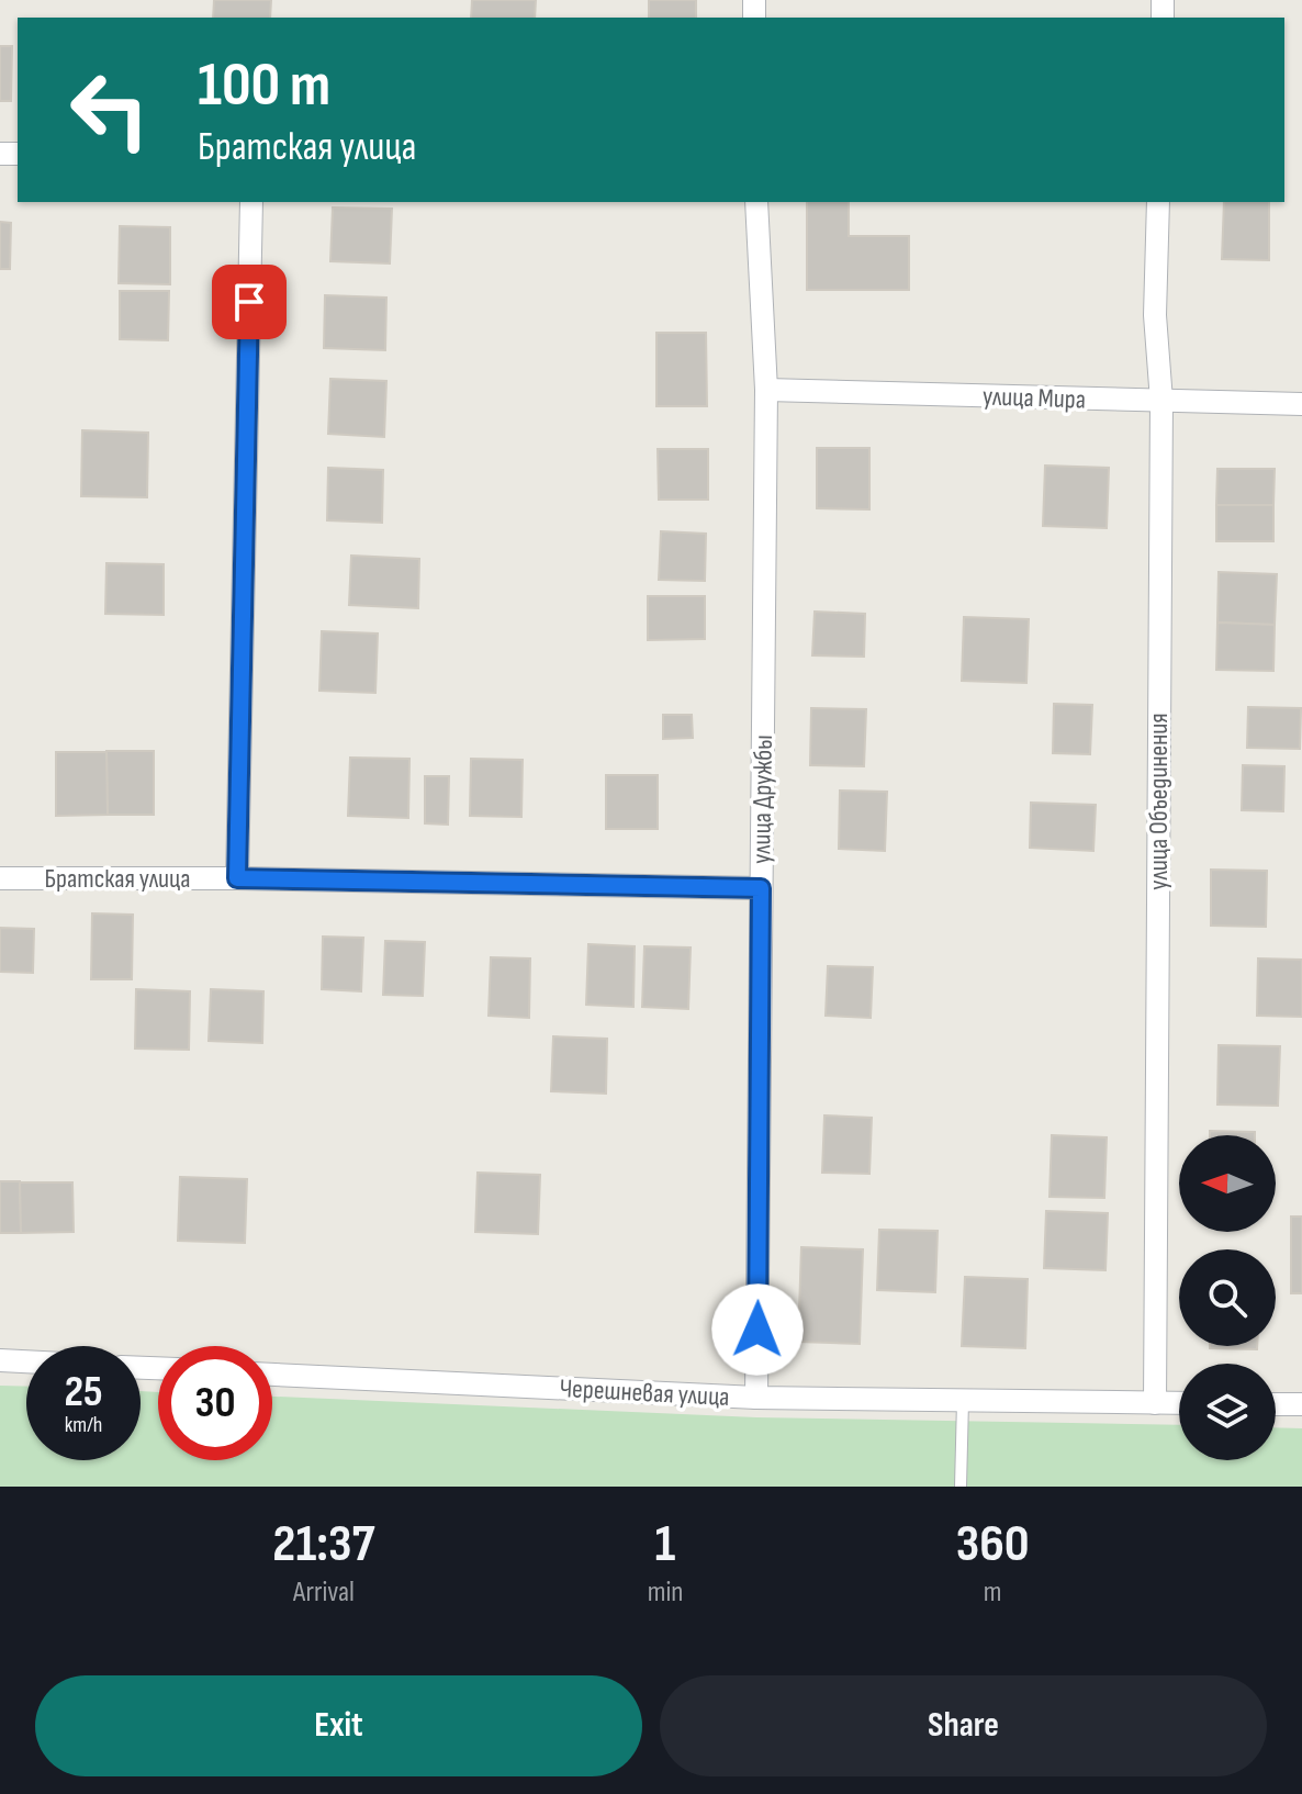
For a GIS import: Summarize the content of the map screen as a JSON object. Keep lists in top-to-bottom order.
{
  "streets": {
    "street": [
      "улица Мира",
      "улица Дружбы",
      "улица Объединения",
      "Братская улица",
      "Черешневая улица"
    ]
  },
  "crossings": [
    ["улица Мира", "улица Дружбы"],
    ["улица Мира", "улица Объединения"],
    ["улица Дружбы", "Братская улица"],
    ["улица Дружбы", "Черешневая улица"],
    ["улица Объединения", "Черешневая улица"]
  ],
  "north": "left",
  "page": {
    "turn": ["100 m", "Братская улица"],
    "speed": "25 km/h",
    "limit": "30",
    "eta": [
      "21:37",
      "Arrival",
      "1",
      "min",
      "360",
      "m"
    ],
    "buttons": ["Exit", "Share"]
  }
}
